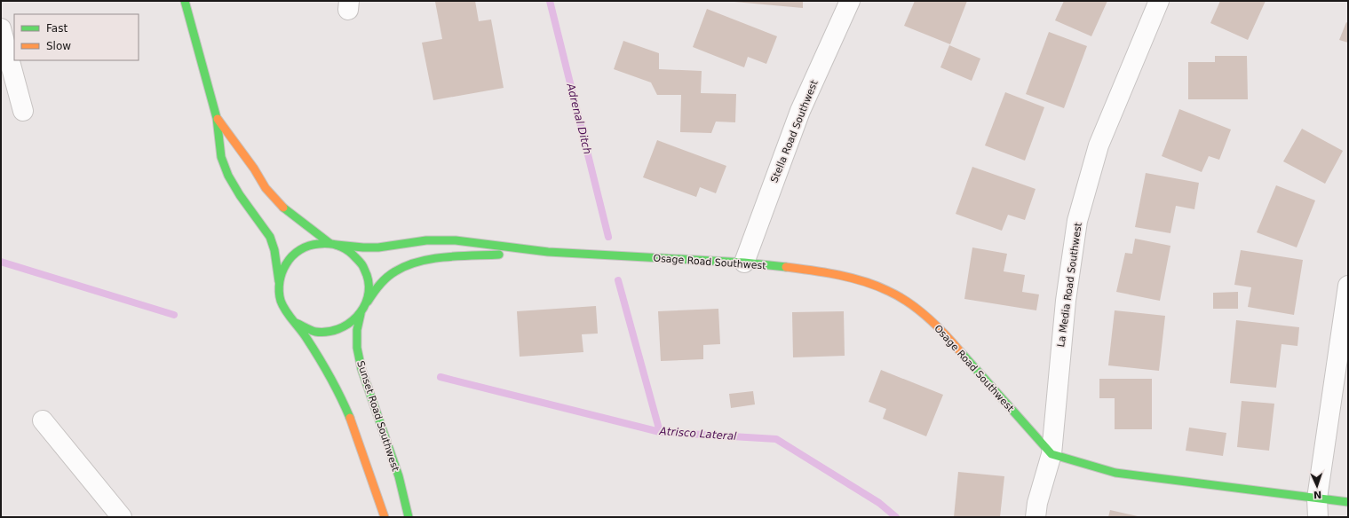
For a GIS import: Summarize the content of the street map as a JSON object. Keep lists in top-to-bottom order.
{
  "streets": {
    "street": [
      "Stella Road Southwest",
      "Osage Road Southwest",
      "La Media Road Southwest",
      "Sunset Road Southwest"
    ]
  },
  "crossings": [
    ["Stella Road Southwest", "Osage Road Southwest"],
    ["Osage Road Southwest", "La Media Road Southwest"],
    ["Osage Road Southwest", "Sunset Road Southwest"]
  ],
  "water": ["Adrenal Ditch", "Atrisco Lateral"],
  "legend": ["Fast", "Slow"],
  "north": "bottom"
}
